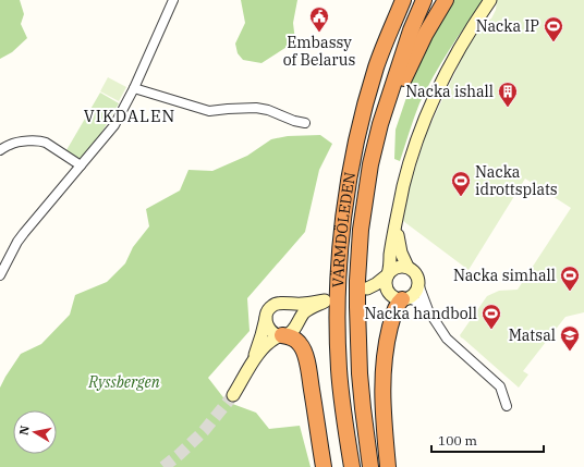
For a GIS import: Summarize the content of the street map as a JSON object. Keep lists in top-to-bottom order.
{
  "streets": {
    "highway": ["VÄRMDÖLEDEN"]
  },
  "districts": ["VIKDALEN"],
  "parks": ["Ryssbergen"],
  "places": {
    "public building": ["Embassy of Belarus"],
    "sports": [
      "Nacka IP",
      "Nacka idrottsplats",
      "Nacka simhall",
      "Nacka handboll"
    ],
    "building": ["Nacka ishall"],
    "school or university": ["Matsal"]
  },
  "scale_bar": "100 m",
  "north": "left"
}
